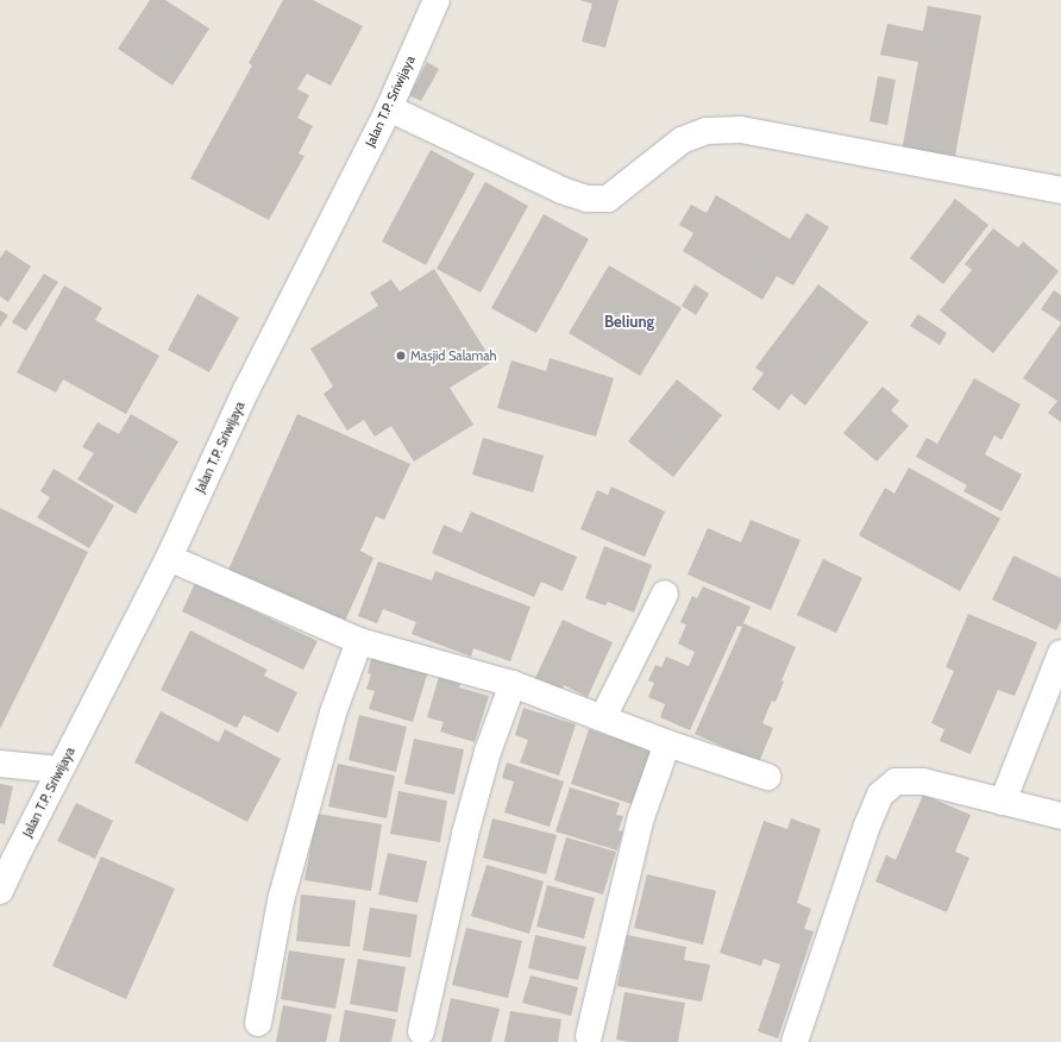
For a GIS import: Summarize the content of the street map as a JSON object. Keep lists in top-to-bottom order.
{
  "streets": {
    "street": ["Jalan T.P. Sriwijaya"]
  },
  "districts": ["Beliung"],
  "places": ["Masjid Salamah"]
}
